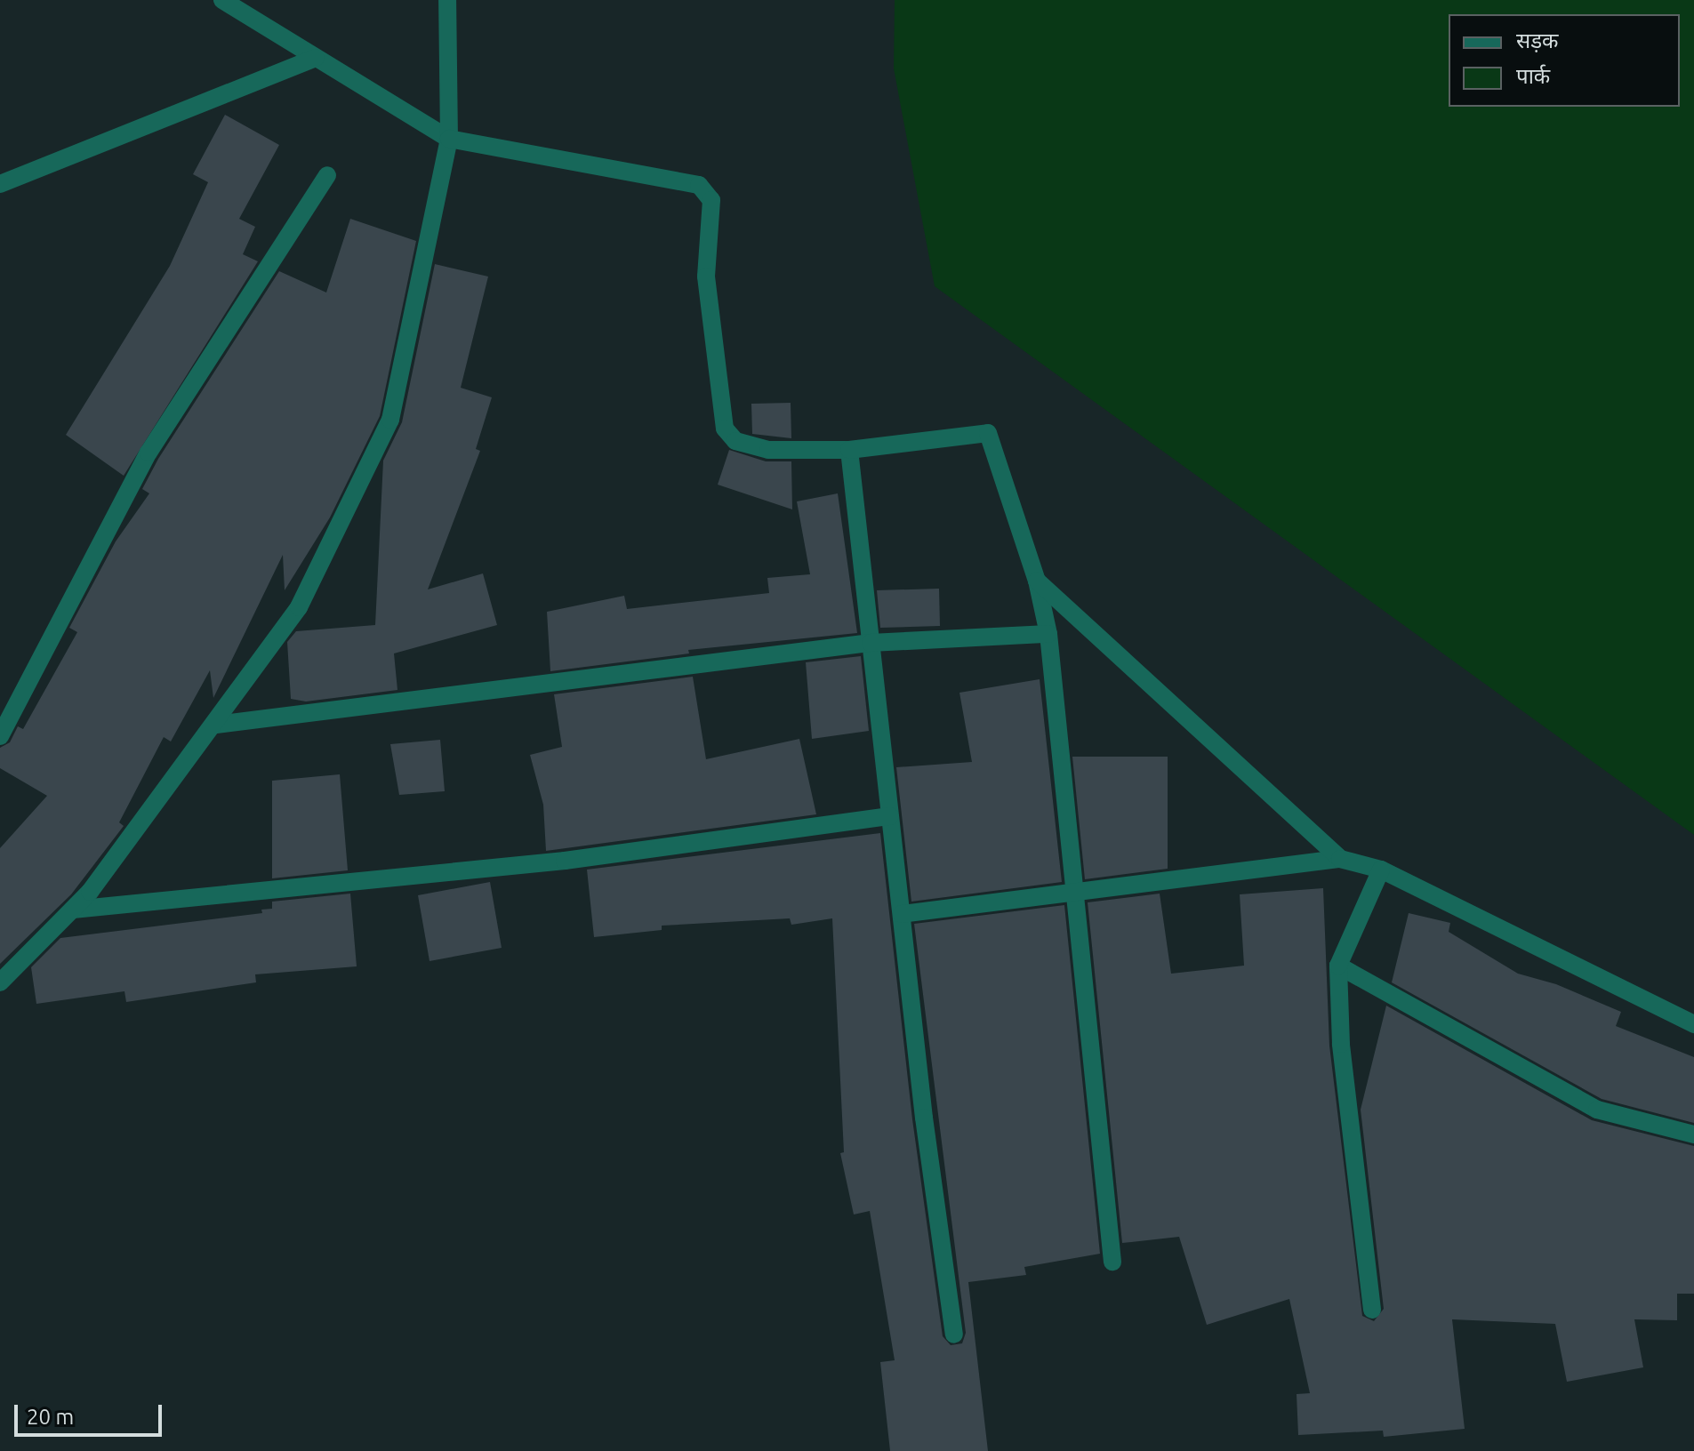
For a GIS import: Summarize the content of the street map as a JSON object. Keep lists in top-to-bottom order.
{
  "legend": ["सड़क", "पार्क"],
  "scale_bar": "20 m"
}
